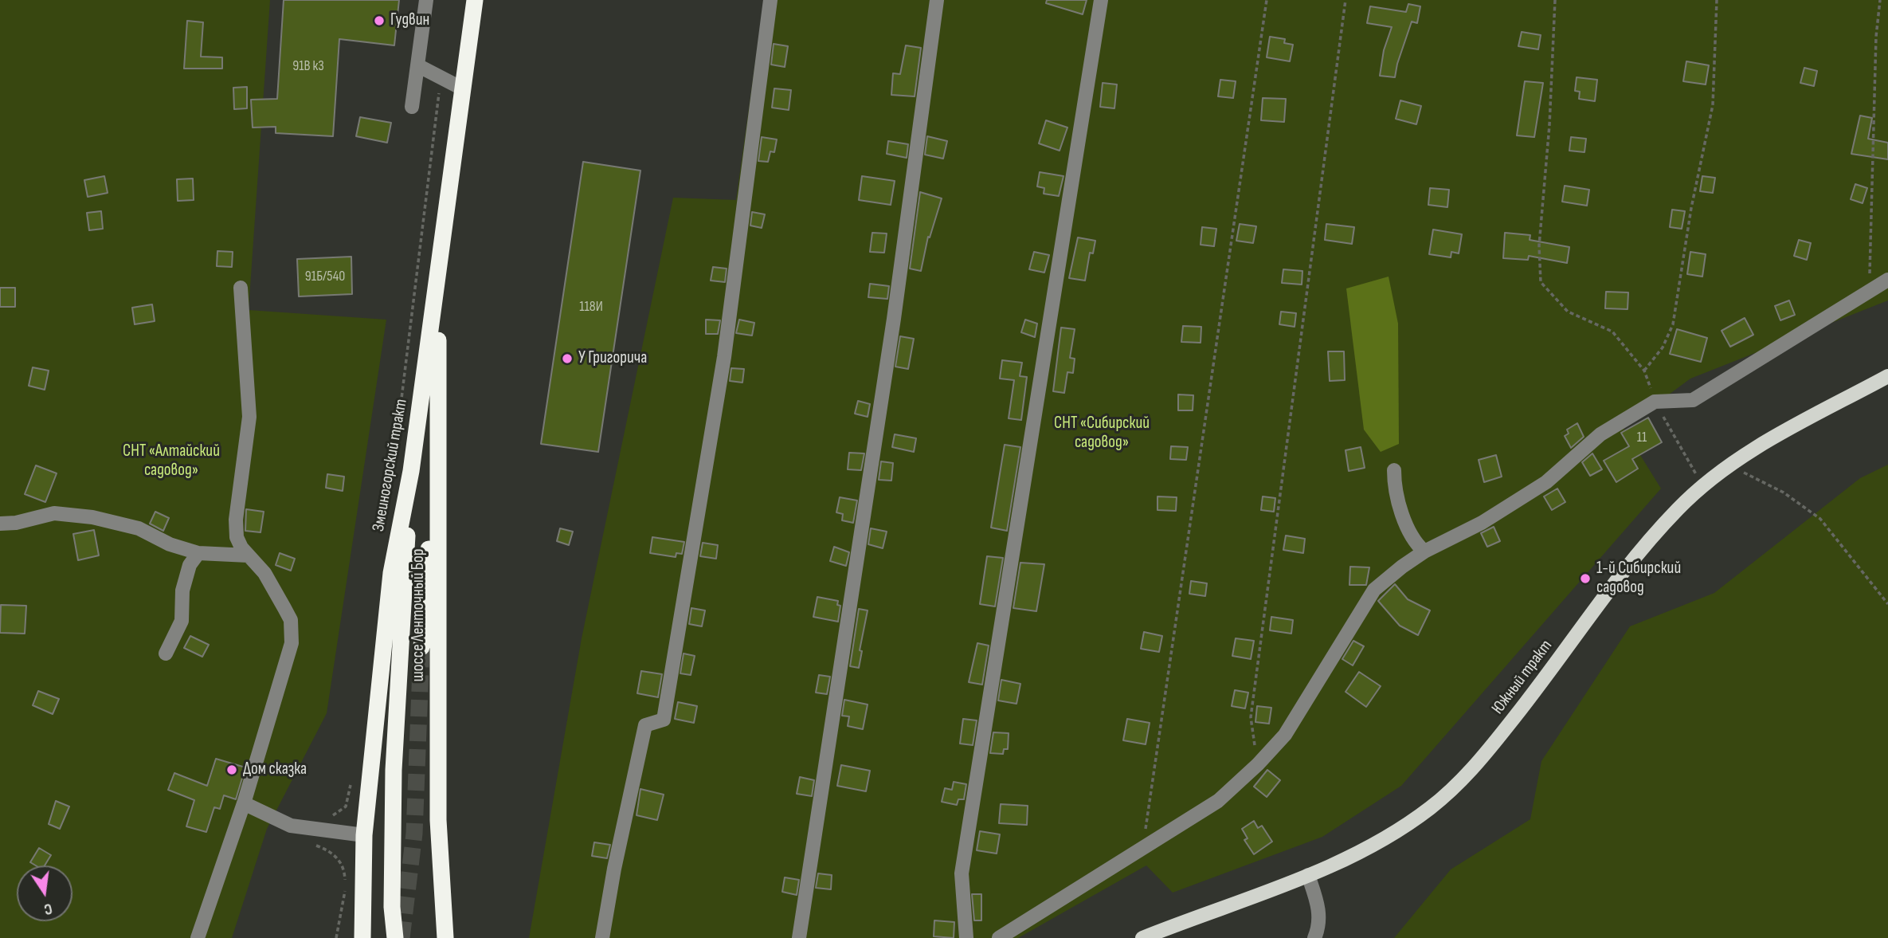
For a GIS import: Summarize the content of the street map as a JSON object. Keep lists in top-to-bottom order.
{
  "streets": {
    "highway": ["Змеиногорский тракт", "шоссе Ленточный Бор"],
    "main road": ["Южный тракт"]
  },
  "crossings": [
    ["Змеиногорский тракт", "шоссе Ленточный Бор"]
  ],
  "parks": ["СНТ «Сибирский садовод»", "СНТ «Алтайский садовод»"],
  "places": [
    "Гудвин",
    "У Григорича",
    "1-й Сибирский садовод",
    "Дом сказка"
  ],
  "house_numbers": [
    "91В к3",
    "91Б/540",
    "118И",
    "11"
  ],
  "north": "bottom"
}
